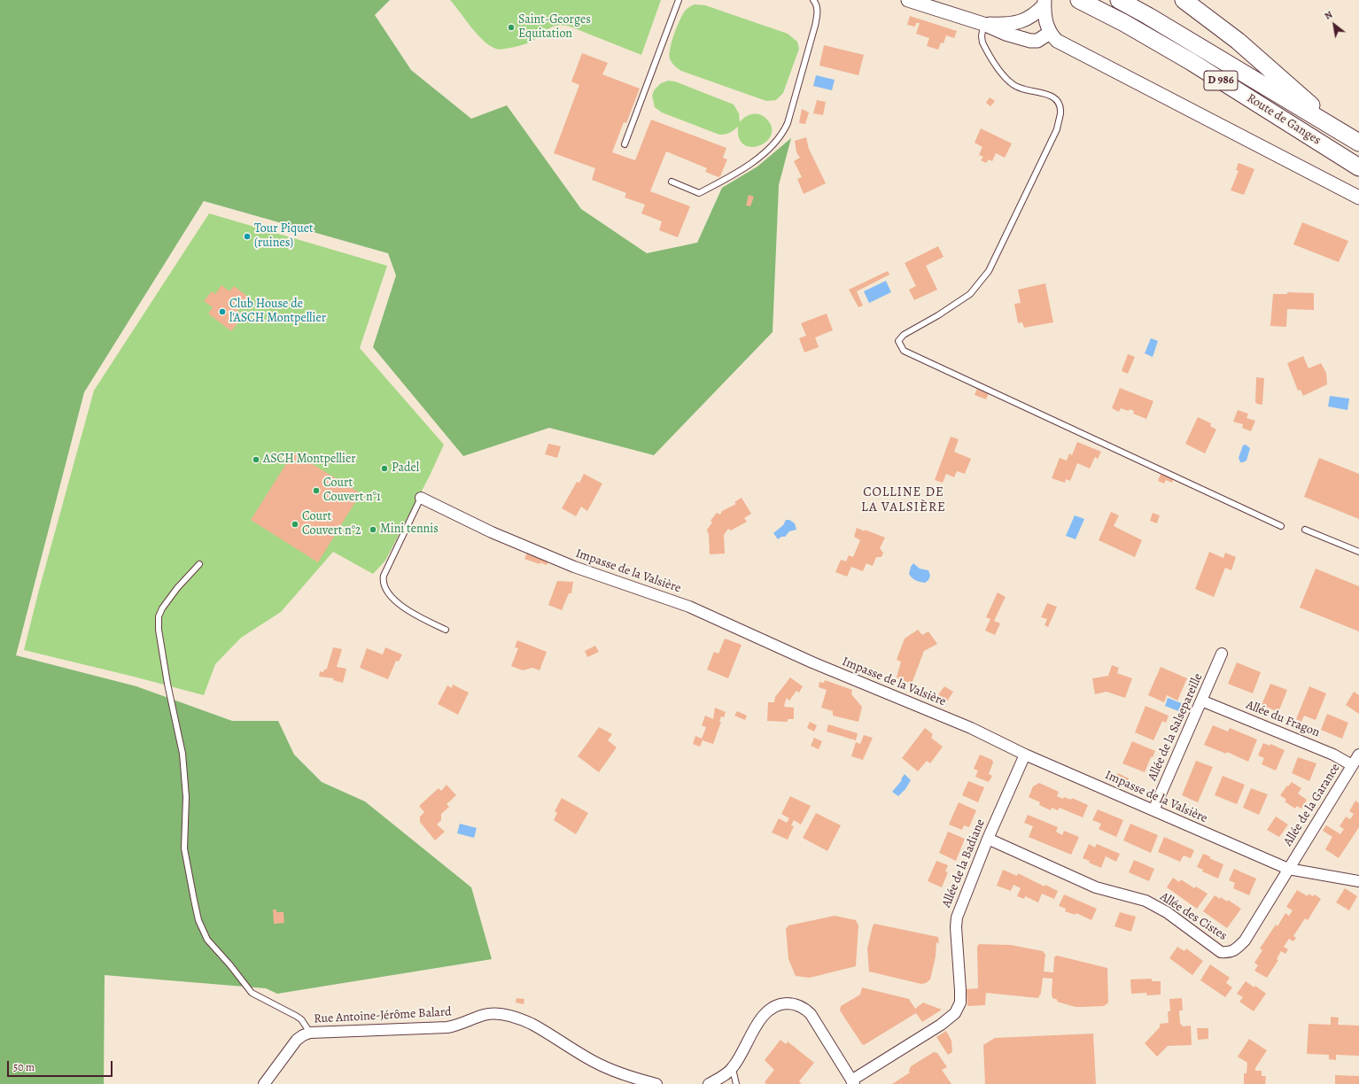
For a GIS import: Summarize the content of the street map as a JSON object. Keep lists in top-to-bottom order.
{
  "streets": {
    "main road": ["D 986", "Route de Ganges"],
    "street": [
      "Impasse de la Valsière",
      "Allée du Fragon",
      "Allée de la Salsepareille",
      "Allée de la Garance",
      "Allée de la Badiane",
      "Allée des Cistes",
      "Rue Antoine-Jérôme Balard"
    ]
  },
  "crossings": [
    ["D 986", "Route de Ganges"],
    ["Impasse de la Valsière", "Allée de la Salsepareille"],
    ["Impasse de la Valsière", "Allée de la Garance"],
    ["Impasse de la Valsière", "Allée de la Badiane"],
    ["Impasse de la Valsière", "Allée des Cistes"],
    ["Allée du Fragon", "Allée de la Salsepareille"],
    ["Allée du Fragon", "Allée de la Garance"],
    ["Allée de la Garance", "Allée des Cistes"],
    ["Allée de la Badiane", "Allée des Cistes"]
  ],
  "districts": ["COLLINE DE LA VALSIÈRE"],
  "places": [
    "Saint-Georges Equitation",
    "Tour Piquet (ruines)",
    "Club House de l'ASCH Montpellier",
    "ASCH Montpellier",
    "Padel",
    "Court Couvert n°1",
    "Court Couvert n°2",
    "Mini tennis"
  ],
  "scale_bar": "50 m",
  "north": "top left"
}
